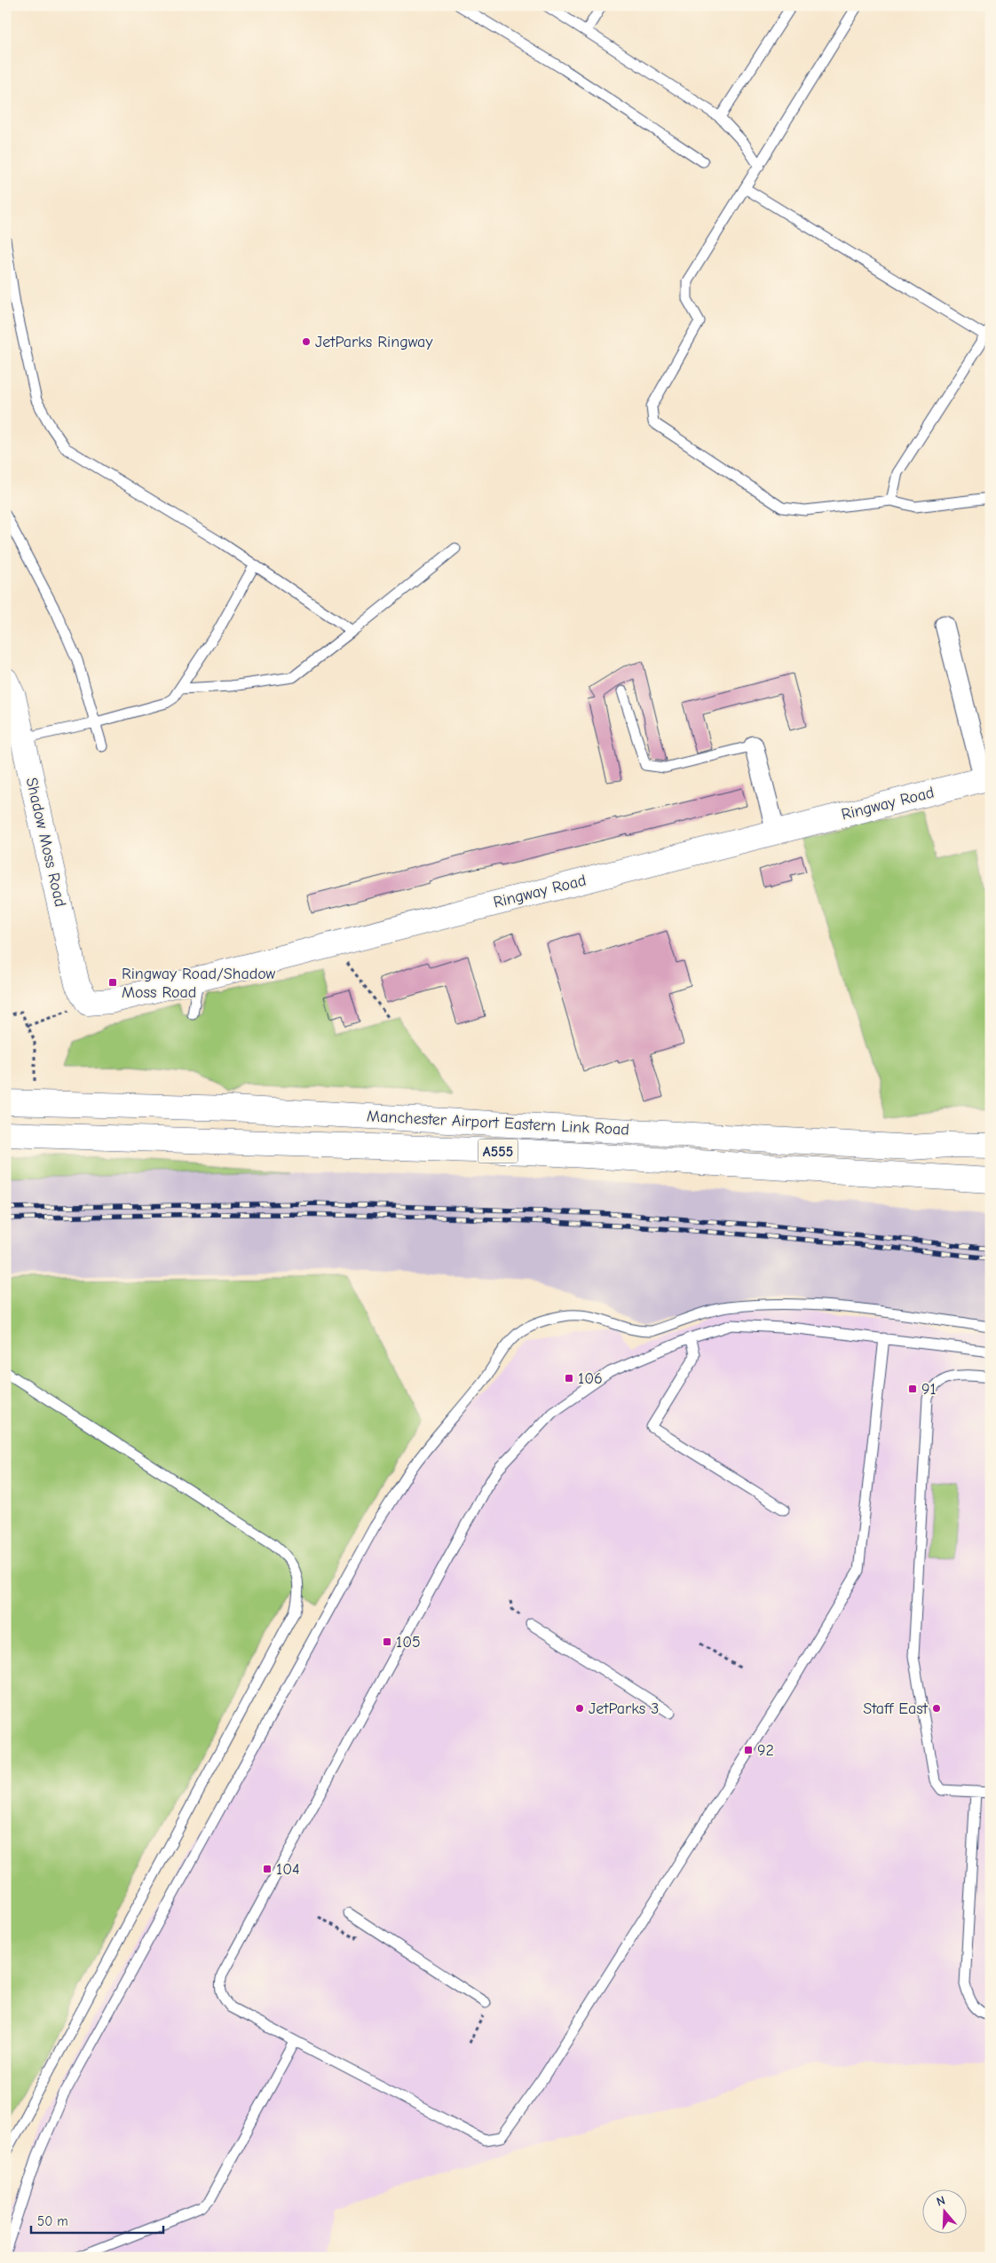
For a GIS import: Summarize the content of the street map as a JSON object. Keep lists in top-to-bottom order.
{
  "streets": {
    "main road": [
      "Ringway Road",
      "Shadow Moss Road",
      "Manchester Airport Eastern Link Road",
      "A555"
    ]
  },
  "crossings": [
    ["Ringway Road", "Shadow Moss Road"]
  ],
  "places": {
    "other": ["JetParks Ringway", "JetParks 3", "Staff East"],
    "transit": [
      "Ringway Road/Shadow Moss Road",
      "106",
      "91",
      "105",
      "92",
      "104"
    ]
  },
  "scale_bar": "50 m",
  "north": "top"
}
